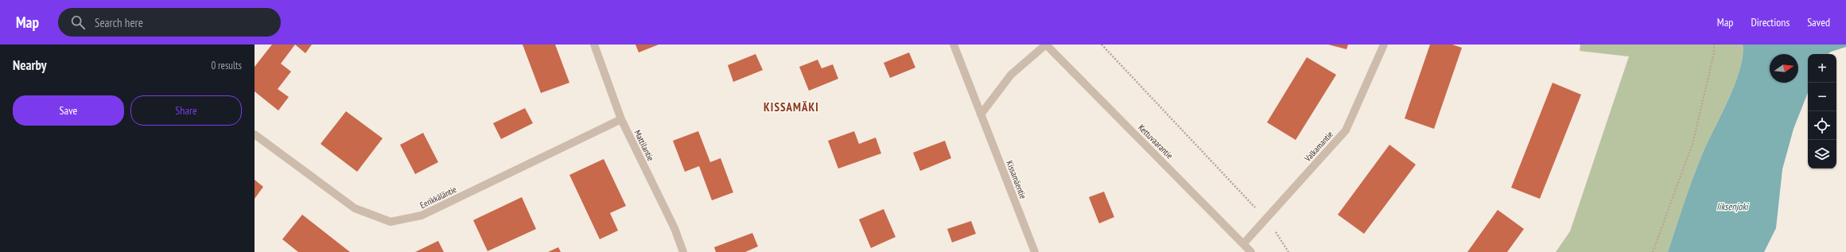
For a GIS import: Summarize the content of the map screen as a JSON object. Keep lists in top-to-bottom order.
{
  "streets": {
    "street": [
      "Kettuvaarantie",
      "Mattilantie",
      "Valkamantie",
      "Kissamäentie",
      "Eerikkäläntie"
    ]
  },
  "crossings": [
    ["Kettuvaarantie", "Valkamantie"],
    ["Mattilantie", "Eerikkäläntie"]
  ],
  "districts": ["KISSAMÄKI"],
  "water": ["Iiksenjoki"],
  "north": "right",
  "page": {
    "header": "Map",
    "search": "Search here",
    "nav": ["Map", "Directions", "Saved"],
    "heading": ["Nearby", "0 results"],
    "map_buttons": ["+", "−"],
    "buttons": ["Save", "Share"]
  }
}
